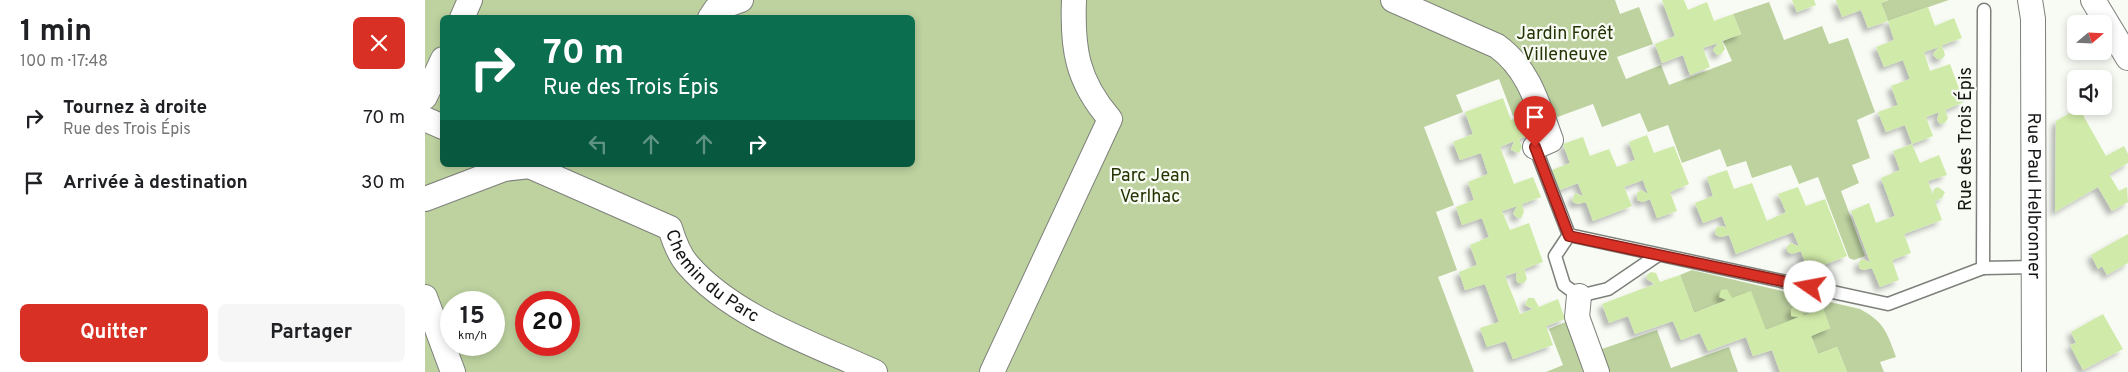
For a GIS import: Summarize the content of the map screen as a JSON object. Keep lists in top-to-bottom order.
{
  "streets": {
    "street": ["Rue Paul Helbronner", "Chemin du Parc"],
    "lane": ["Rue des Trois Épis"]
  },
  "parks": ["Jardin Forêt Villeneuve", "Parc Jean Verlhac"],
  "north": "right",
  "page": {
    "heading": ["1 min", "100 m · 17:48"],
    "turn": ["70 m", "Rue des Trois Épis"],
    "list": [
      {
        "name": "Tournez à droite",
        "note": "Rue des Trois Épis",
        "value": "70 m"
      },
      {
        "name": "Arrivée à destination",
        "value": "30 m"
      }
    ],
    "speed": "15 km/h",
    "limit": "20",
    "buttons": ["Quitter", "Partager"]
  }
}
